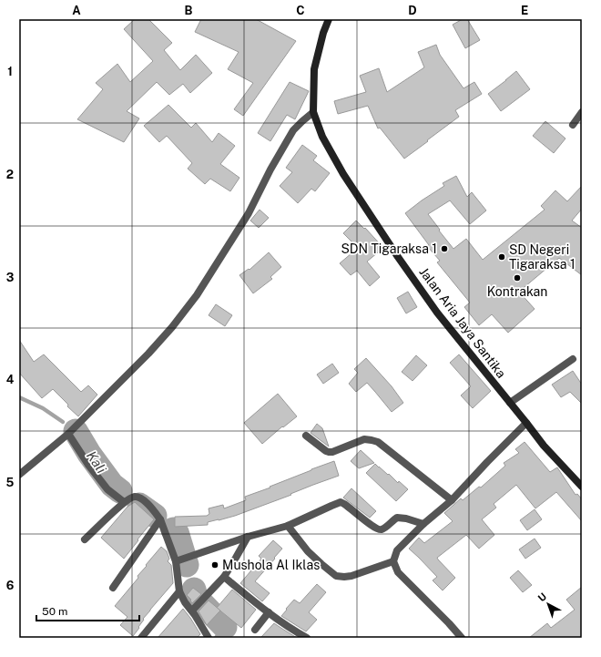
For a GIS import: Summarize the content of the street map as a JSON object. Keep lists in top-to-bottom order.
{
  "streets": {
    "street": ["Jalan Aria Jaya Santika"]
  },
  "water": ["Kali"],
  "places": [
    "SDN Tigaraksa 1",
    "SD Negeri Tigaraksa 1",
    "Kontrakan",
    "Mushola Al Iklas"
  ],
  "scale_bar": "50 m",
  "north": "top left",
  "grid": {
    "columns": [
      "A",
      "B",
      "C",
      "D",
      "E"
    ],
    "rows": [
      "1",
      "2",
      "3",
      "4",
      "5",
      "6"
    ]
  }
}
